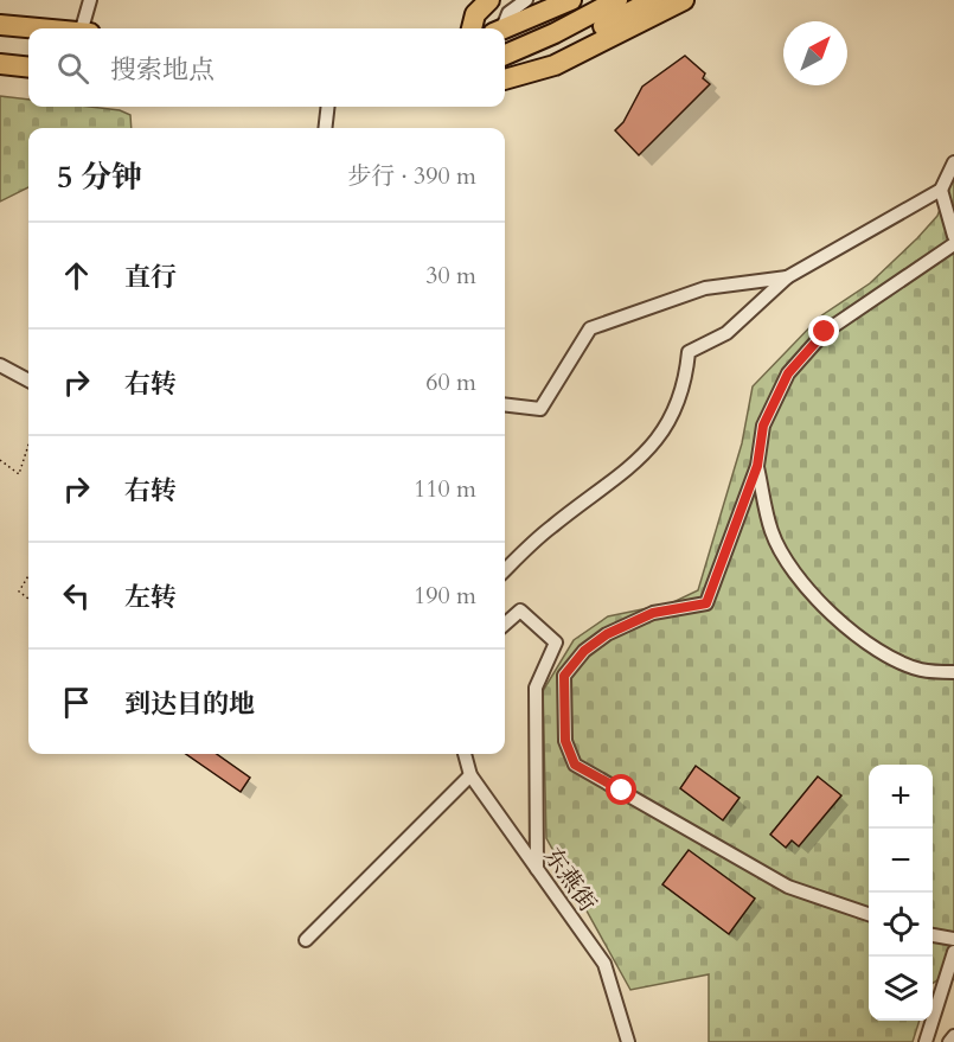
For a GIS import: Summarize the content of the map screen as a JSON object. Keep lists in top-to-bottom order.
{
  "streets": {
    "street": ["东燕街"]
  },
  "north": "top right",
  "page": {
    "search": "搜索地点",
    "heading": ["5 分钟", "步行 · 390 m"],
    "list": [
      ["直行", "30 m"],
      ["右转", "60 m"],
      ["右转", "110 m"],
      ["左转", "190 m"],
      "到达目的地"
    ],
    "map_buttons": ["+", "−"]
  }
}
